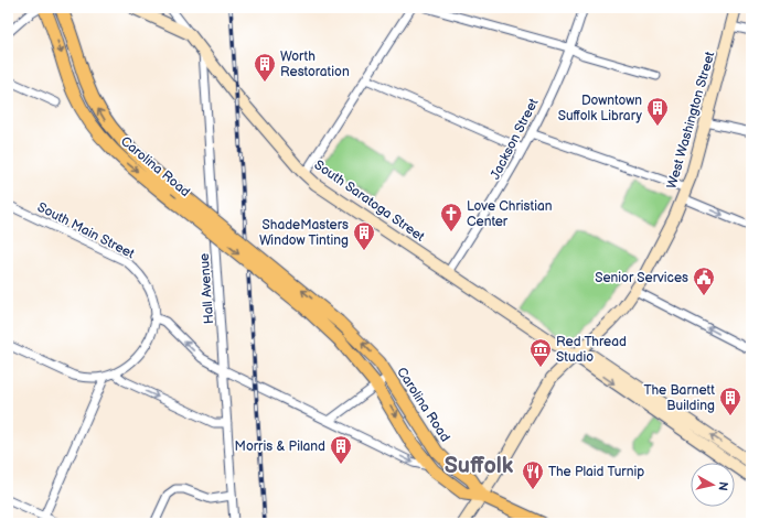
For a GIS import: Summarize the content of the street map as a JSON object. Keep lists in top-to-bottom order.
{
  "streets": {
    "main road": ["Carolina Road"],
    "street": [
      "West Washington Street",
      "Jackson Street",
      "South Saratoga Street",
      "South Main Street",
      "Hall Avenue"
    ]
  },
  "crossings": [
    ["West Washington Street", "Carolina Road"],
    ["West Washington Street", "South Saratoga Street"],
    ["Jackson Street", "South Saratoga Street"],
    ["South Saratoga Street", "Hall Avenue"]
  ],
  "districts": ["Suffolk"],
  "places": {
    "building": [
      "Worth Restoration",
      "Downtown Suffolk Library",
      "ShadeMasters Window Tinting",
      "The Barnett Building",
      "Morris & Piland"
    ],
    "church": ["Love Christian Center"],
    "public building": ["Senior Services"],
    "museum": ["Red Thread Studio"],
    "restaurant": ["The Plaid Turnip"]
  },
  "north": "right"
}
